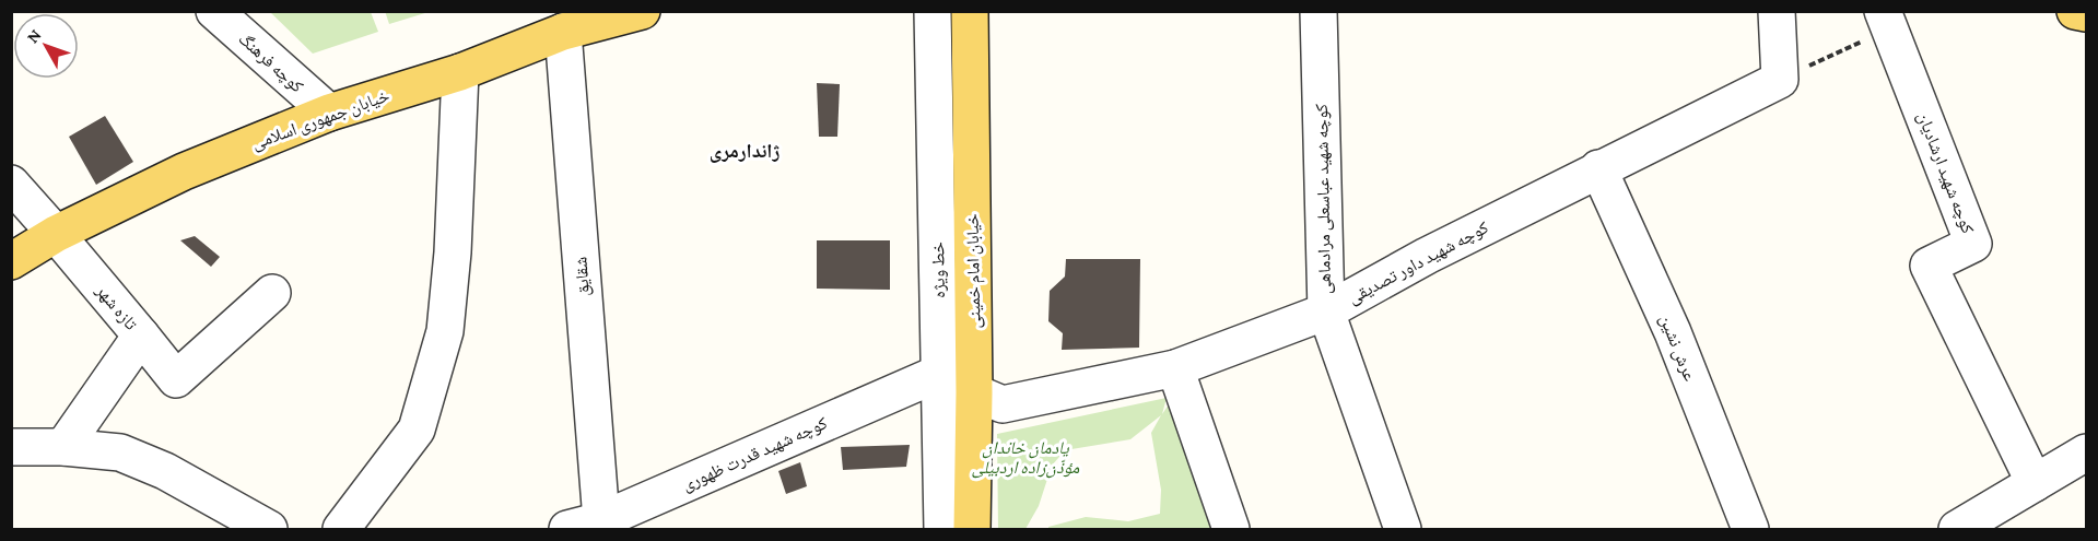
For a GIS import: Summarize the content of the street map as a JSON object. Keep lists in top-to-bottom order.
{
  "streets": {
    "main road": ["خیابان جمهوری اسلامی", "خیابان امام خمینی"],
    "street": [
      "کوچه فرهنگ",
      "کوچه شهید ارشادیان",
      "کوچه شهید عباسعلی مرادماهی",
      "کوچه شهید داور تصدیقی",
      "خط ویژه",
      "شقایق",
      "تازه شهر",
      "عرش نشین",
      "کوچه شهید قدرت ظهوری"
    ]
  },
  "crossings": [
    ["کوچه فرهنگ", "خیابان جمهوری اسلامی"],
    ["خیابان جمهوری اسلامی", "شقایق"],
    ["خیابان جمهوری اسلامی", "تازه شهر"],
    ["کوچه شهید عباسعلی مرادماهی", "کوچه شهید داور تصدیقی"],
    ["کوچه شهید داور تصدیقی", "خط ویژه"],
    ["کوچه شهید داور تصدیقی", "خیابان امام خمینی"],
    ["کوچه شهید داور تصدیقی", "عرش نشین"],
    ["کوچه شهید داور تصدیقی", "کوچه شهید قدرت ظهوری"],
    ["خط ویژه", "کوچه شهید قدرت ظهوری"],
    ["شقایق", "کوچه شهید قدرت ظهوری"]
  ],
  "districts": ["ژاندارمری"],
  "parks": ["یادمان خاندان مؤذّن‌زاده اردبیلی"],
  "north": "top left"
}
